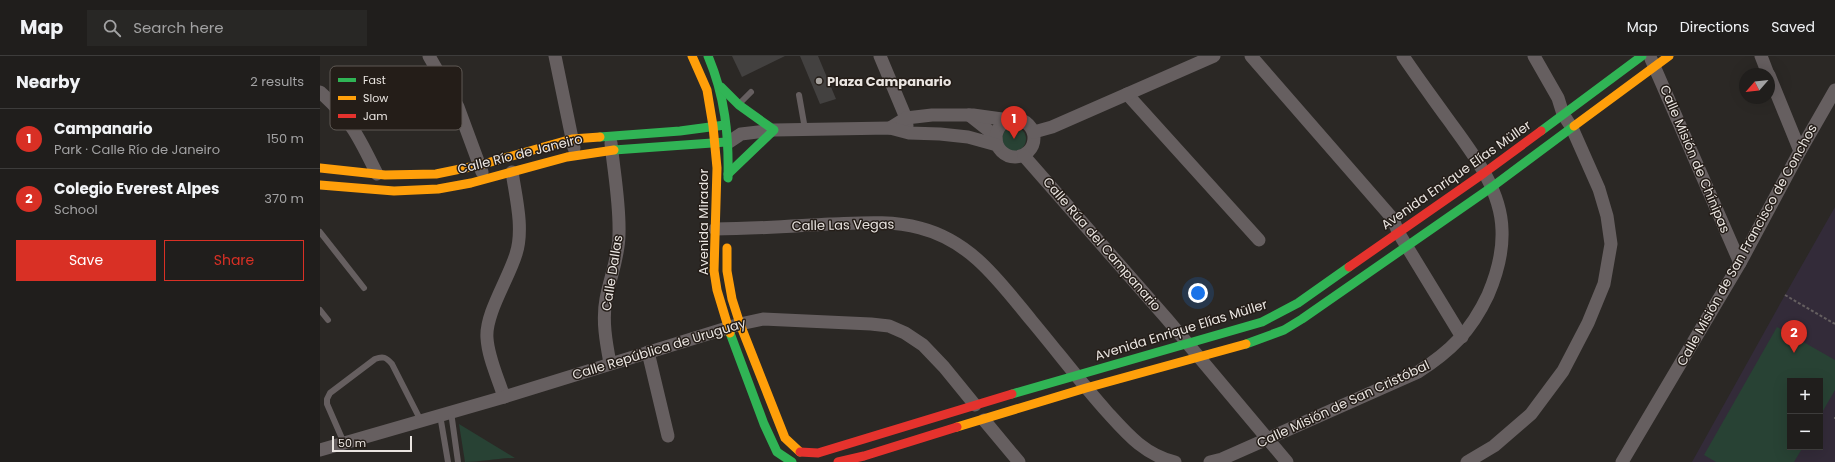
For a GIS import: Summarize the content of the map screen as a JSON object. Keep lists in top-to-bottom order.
{
  "streets": {
    "main road": ["Calle Río de Janeiro", "Avenida Enrique Elías Müller", "Avenida Mirador"],
    "street": [
      "Calle Misión de Chínipas",
      "Calle Las Vegas",
      "Calle Rúa del Campanario",
      "Calle Misión de San Francisco de Conchos",
      "Calle Dallas",
      "Calle República de Uruguay",
      "Calle Misión de San Cristóbal"
    ]
  },
  "crossings": [
    ["Calle Río de Janeiro", "Avenida Mirador"],
    ["Calle Río de Janeiro", "Calle Dallas"],
    ["Calle Misión de Chínipas", "Calle Misión de San Francisco de Conchos"],
    ["Avenida Enrique Elías Müller", "Avenida Mirador"],
    ["Avenida Enrique Elías Müller", "Calle Las Vegas"],
    ["Avenida Enrique Elías Müller", "Calle Rúa del Campanario"],
    ["Avenida Enrique Elías Müller", "Calle República de Uruguay"],
    ["Avenida Enrique Elías Müller", "Calle Misión de San Cristóbal"],
    ["Avenida Mirador", "Calle Las Vegas"],
    ["Avenida Mirador", "Calle República de Uruguay"],
    ["Calle Rúa del Campanario", "Calle Misión de San Cristóbal"],
    ["Calle Dallas", "Calle República de Uruguay"]
  ],
  "places": ["Plaza Campanario"],
  "legend": ["Fast", "Slow", "Jam"],
  "scale_bar": "50 m",
  "north": "bottom left",
  "page": {
    "header": "Map",
    "search": "Search here",
    "nav": ["Map", "Directions", "Saved"],
    "heading": ["Nearby", "2 results"],
    "pins": ["1", "2"],
    "list": [
      {
        "mark": "1",
        "name": "Campanario",
        "note": "Park · Calle Río de Janeiro",
        "value": "150 m"
      },
      {
        "mark": "2",
        "name": "Colegio Everest Alpes",
        "note": "School",
        "value": "370 m"
      }
    ],
    "buttons": ["Save", "Share"],
    "map_buttons": ["+", "−"],
    "scale": "50 m"
  }
}
